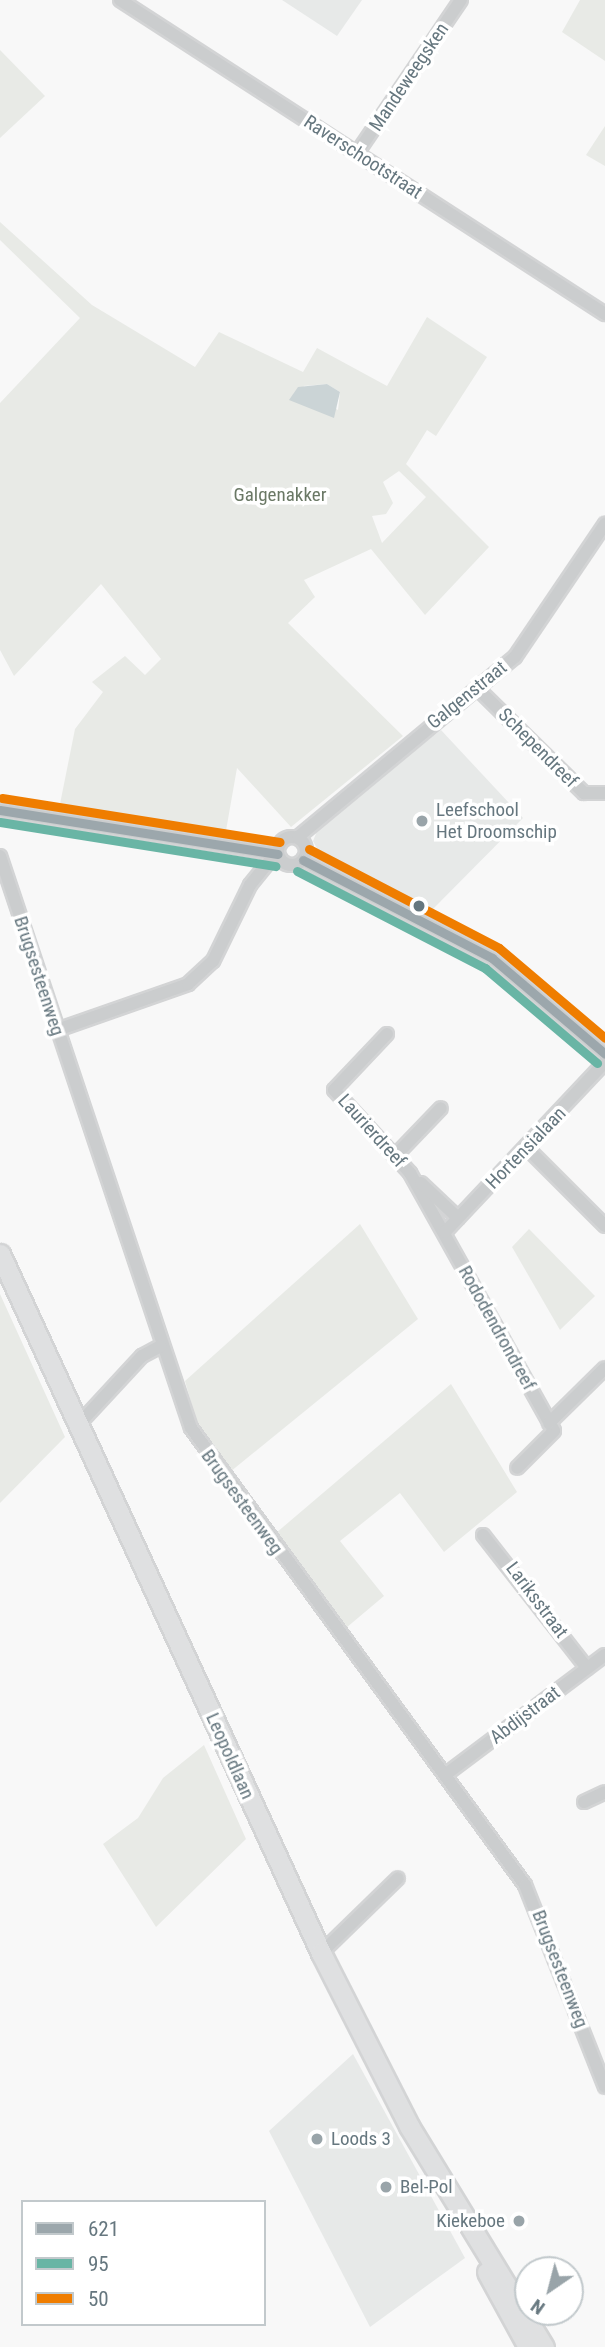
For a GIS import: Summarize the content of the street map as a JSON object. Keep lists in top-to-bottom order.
{
  "streets": {
    "main road": ["Leopoldlaan"],
    "street": [
      "Mandeweegsken",
      "Raverschootstraat",
      "Galgenstraat",
      "Schependreef",
      "Brugsesteenweg",
      "Laurierdreef",
      "Hortensialaan",
      "Rododendrondreef",
      "Lariksstraat",
      "Abdijstraat"
    ]
  },
  "crossings": [
    ["Mandeweegsken", "Raverschootstraat"],
    ["Galgenstraat", "Schependreef"],
    ["Brugsesteenweg", "Abdijstraat"],
    ["Laurierdreef", "Hortensialaan"],
    ["Laurierdreef", "Rododendrondreef"],
    ["Hortensialaan", "Rododendrondreef"],
    ["Lariksstraat", "Abdijstraat"]
  ],
  "parks": ["Galgenakker"],
  "places": [
    "Leefschool Het Droomschip",
    "Loods 3",
    "Bel-Pol",
    "Kiekeboe"
  ],
  "lines": ["transit line 50", "transit line 621", "transit line 95"],
  "legend": ["621", "95", "50"],
  "north": "bottom left"
}
